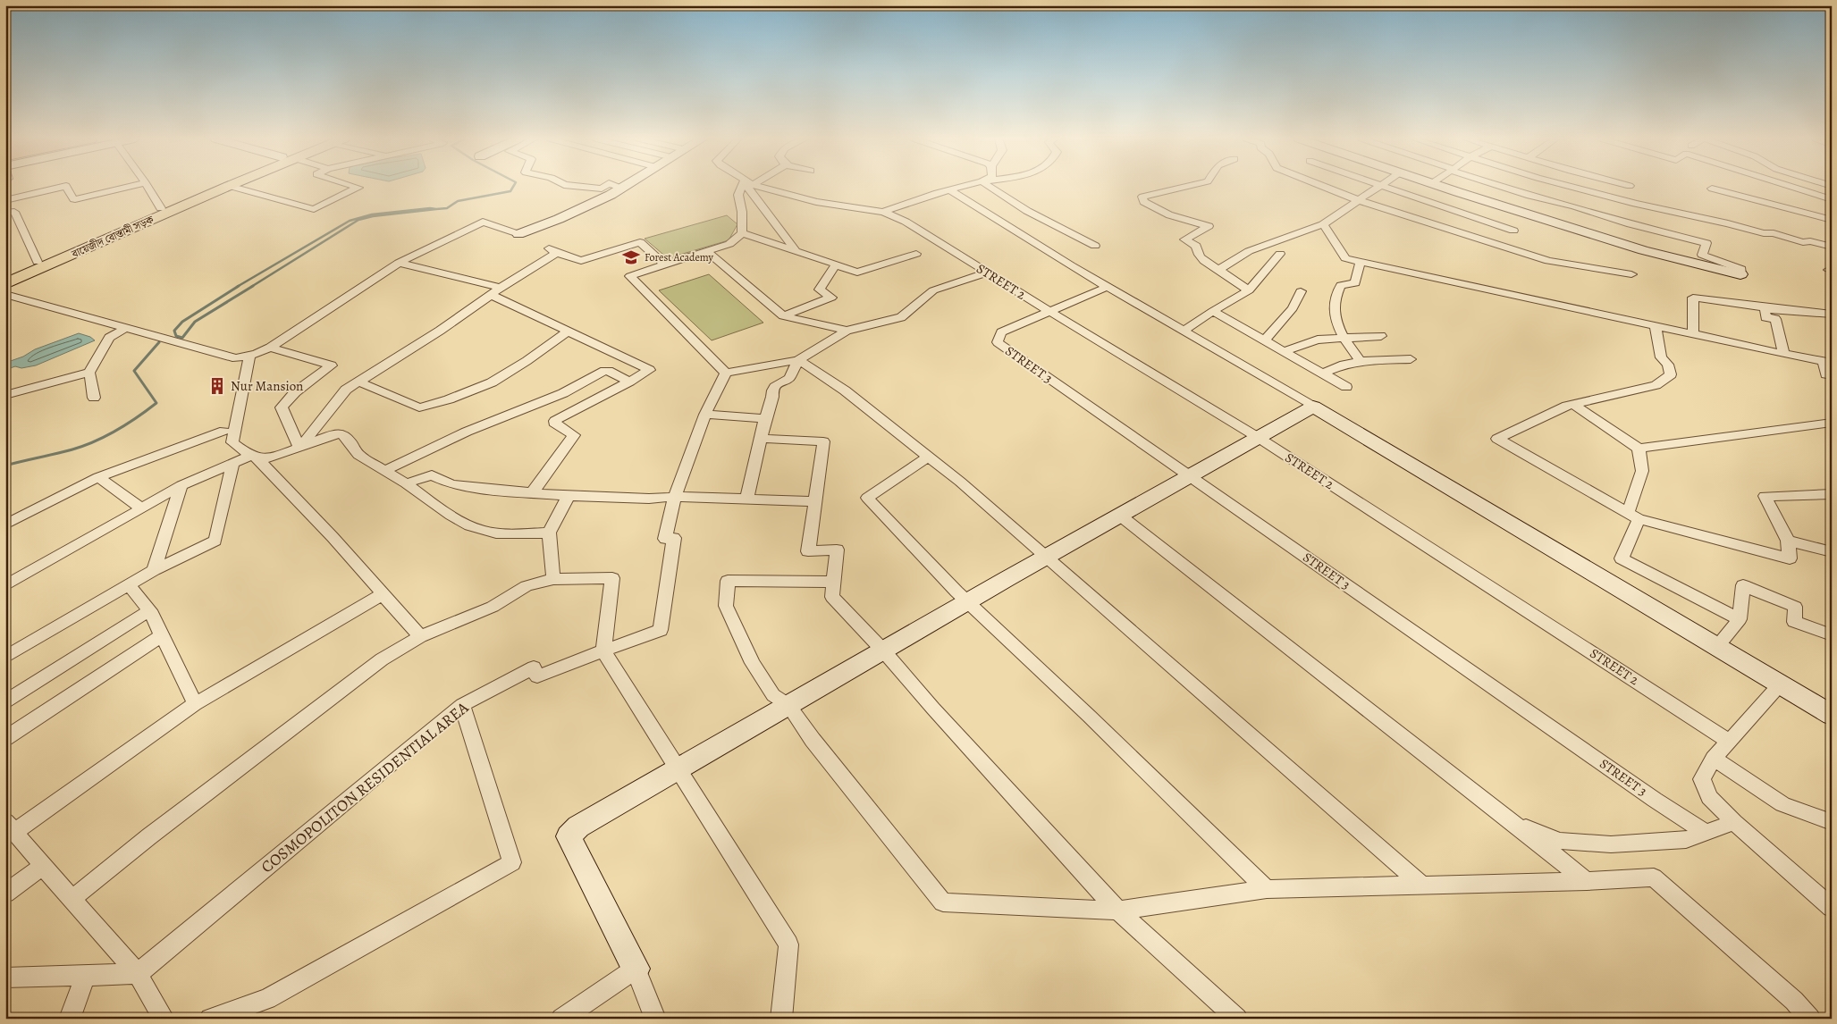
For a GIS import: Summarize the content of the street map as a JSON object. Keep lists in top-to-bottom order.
{
  "streets": {
    "main road": ["বায়েজীদ বোস্তামী সড়ক"],
    "street": ["STREET 2", "STREET 3", "COSMOPOLITON RESIDENTIAL AREA"]
  },
  "crossings": [
    ["STREET 2", "STREET 3"]
  ],
  "places": {
    "school or university": ["Forest Academy"],
    "building": ["Nur Mansion"]
  }
}
